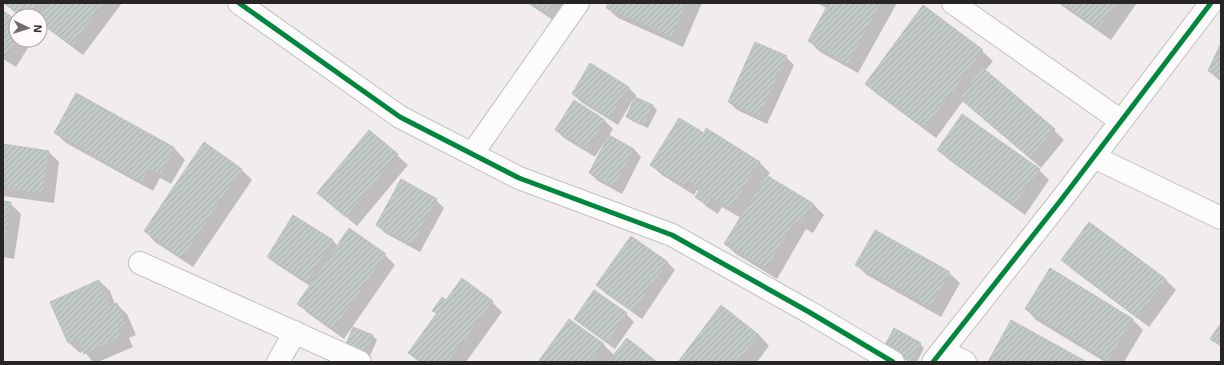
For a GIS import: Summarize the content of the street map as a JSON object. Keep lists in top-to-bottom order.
{
  "north": "right"
}
